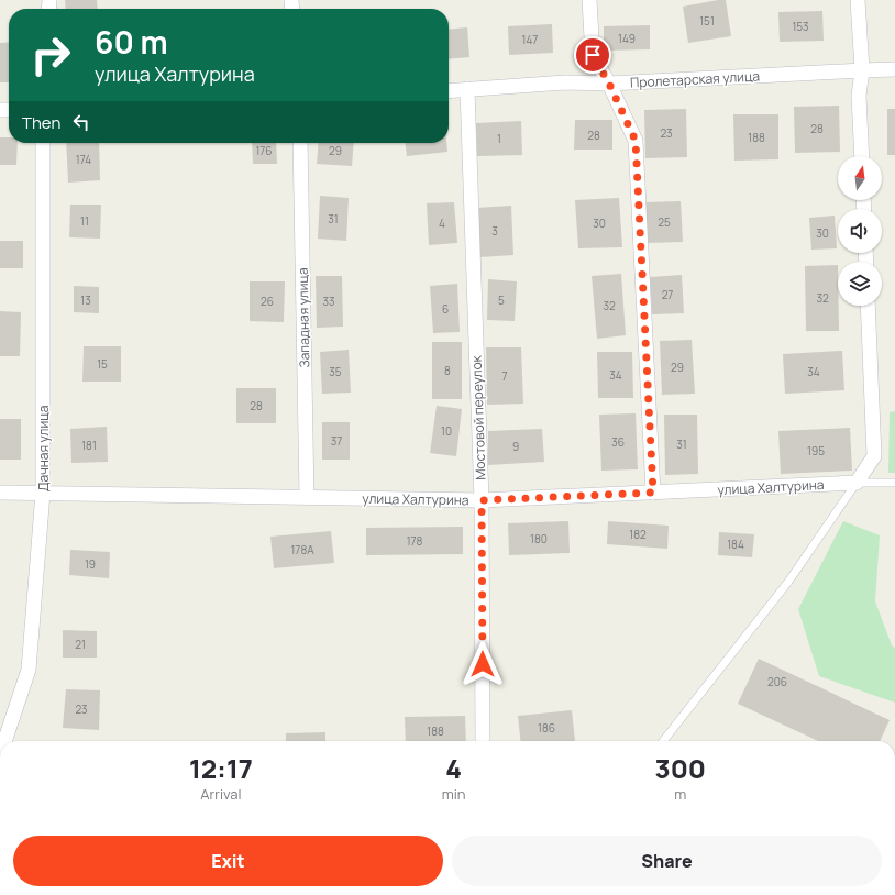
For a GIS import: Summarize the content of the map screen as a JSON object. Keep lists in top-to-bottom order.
{
  "streets": {
    "street": [
      "Пролетарская улица",
      "Западная улица",
      "Мостовой переулок",
      "Дачная улица",
      "улица Халтурина"
    ]
  },
  "crossings": [
    ["Пролетарская улица", "Мостовой переулок"],
    ["Западная улица", "улица Халтурина"],
    ["Мостовой переулок", "улица Халтурина"],
    ["Дачная улица", "улица Халтурина"]
  ],
  "house_numbers": [
    "151",
    "153",
    "149",
    "147",
    "28",
    "23",
    "28",
    "188",
    "1",
    "176",
    "29",
    "174",
    "31",
    "11",
    "25",
    "4",
    "30",
    "3",
    "30",
    "27",
    "32",
    "13",
    "5",
    "26",
    "33",
    "32",
    "6",
    "15",
    "29",
    "8",
    "35",
    "34",
    "34",
    "7",
    "28",
    "10",
    "37",
    "36",
    "31",
    "181",
    "9",
    "195",
    "182",
    "180",
    "178",
    "184",
    "178А",
    "19",
    "21",
    "206",
    "23",
    "186",
    "188"
  ],
  "north": "top",
  "page": {
    "turn": ["60 m", "улица Халтурина"],
    "then": "Then",
    "eta": [
      "12:17",
      "Arrival",
      "4",
      "min",
      "300",
      "m"
    ],
    "buttons": ["Exit", "Share"]
  }
}
